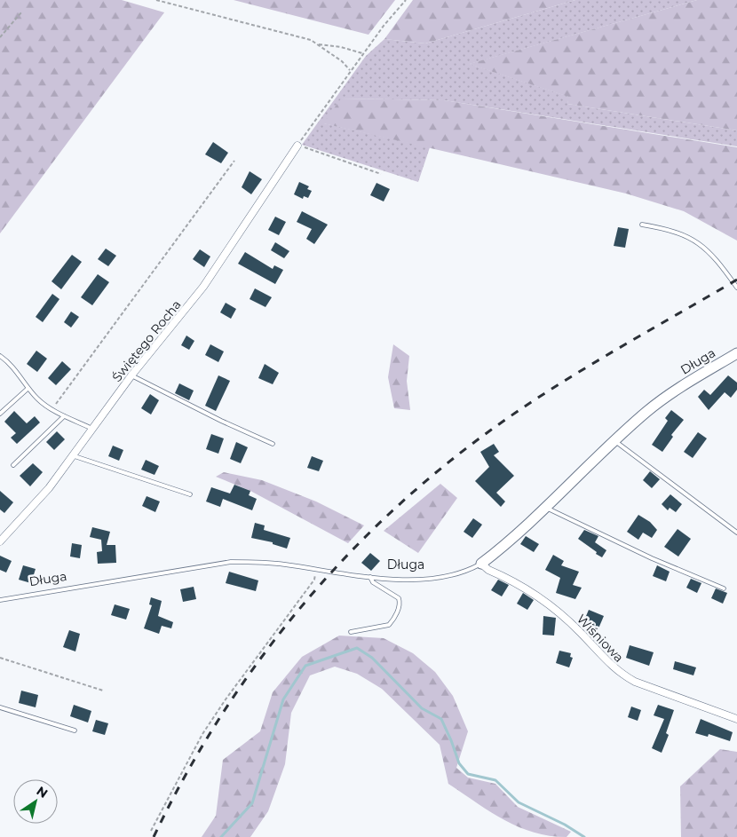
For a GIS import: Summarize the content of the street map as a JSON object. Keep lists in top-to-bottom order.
{
  "streets": {
    "street": ["Świętego Rocha", "Długa", "Wiśniowa"]
  },
  "crossings": [
    ["Długa", "Wiśniowa"]
  ],
  "north": "top right"
}
